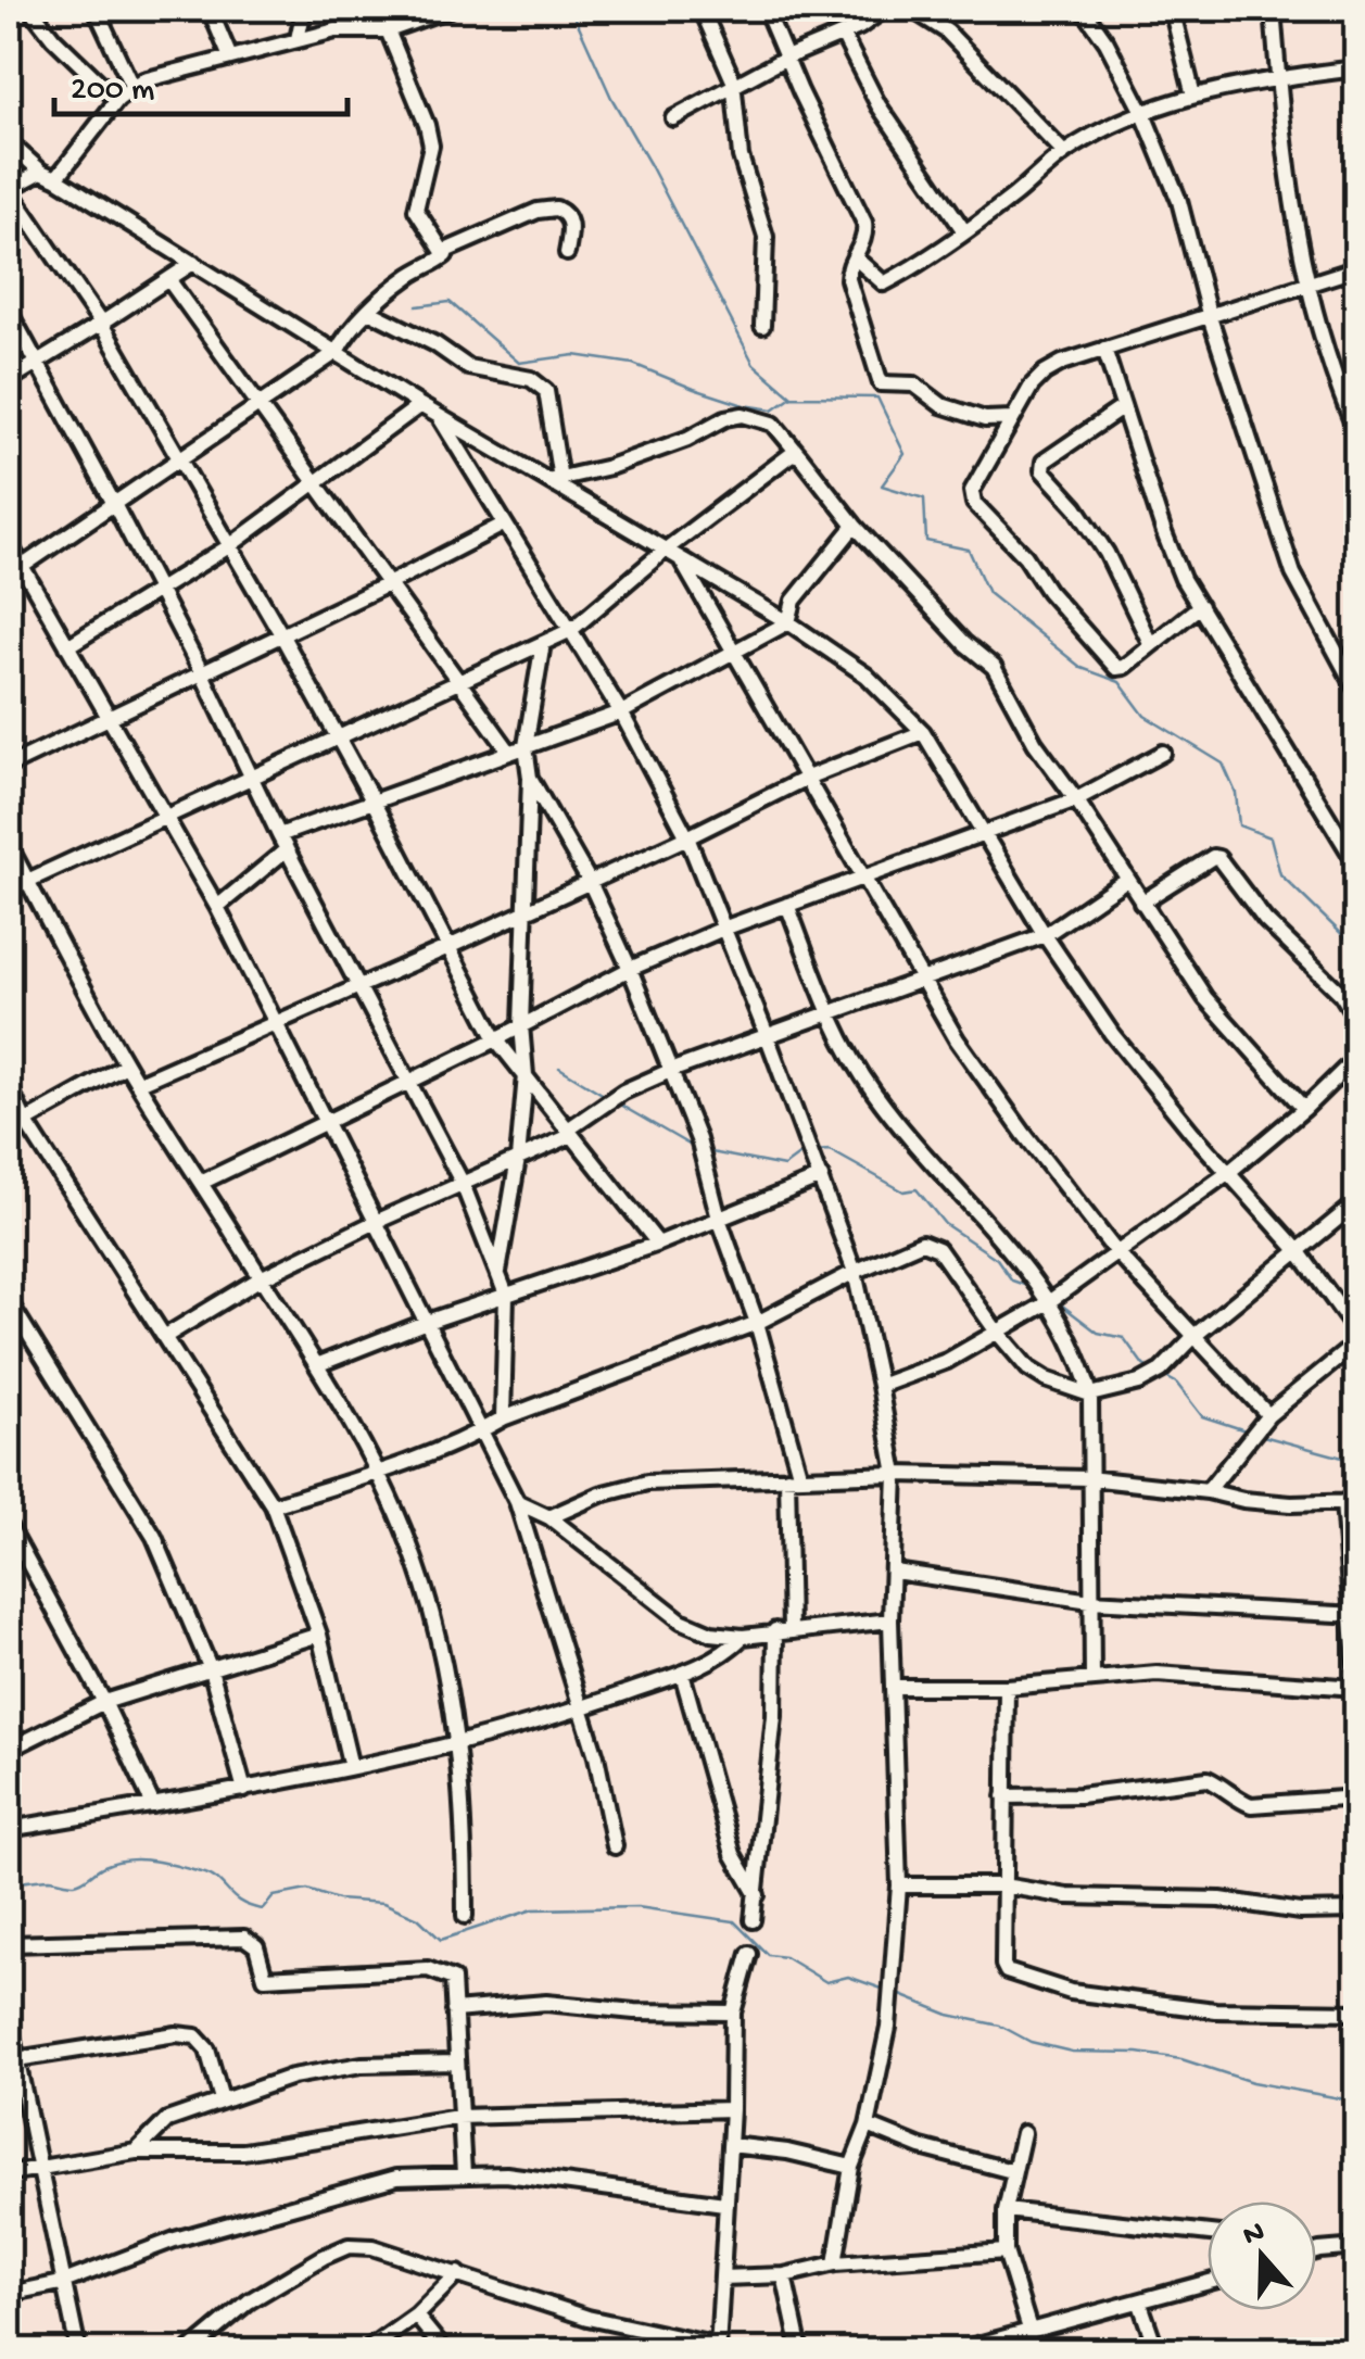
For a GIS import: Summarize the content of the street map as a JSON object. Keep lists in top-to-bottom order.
{
  "scale_bar": "200 m",
  "north": "top"
}
